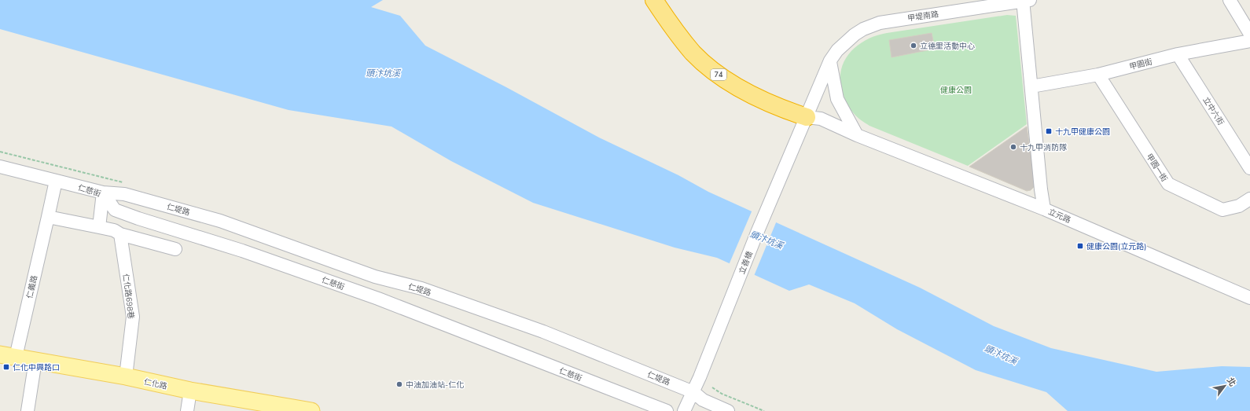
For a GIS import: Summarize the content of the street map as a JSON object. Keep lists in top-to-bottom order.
{
  "streets": {
    "highway": ["74"],
    "main road": ["仁化路"],
    "street": [
      "甲堤南路",
      "甲園街",
      "立中六街",
      "甲園一街",
      "仁慈街",
      "仁堤路",
      "立元路",
      "立善橋",
      "仁義路",
      "仁化路698巷"
    ]
  },
  "crossings": [
    ["甲堤南路", "74"],
    ["甲堤南路", "立元路"],
    ["甲堤南路", "立善橋"],
    ["甲園街", "立中六街"],
    ["甲園街", "甲園一街"],
    ["甲園街", "立元路"],
    ["74", "立善橋"],
    ["仁慈街", "仁堤路"],
    ["仁慈街", "仁義路"],
    ["仁堤路", "立善橋"],
    ["仁義路", "仁化路"],
    ["仁化路698巷", "仁化路"]
  ],
  "water": ["頭汴坑溪"],
  "parks": ["健康公園"],
  "places": {
    "other": ["立德里活動中心", "十九甲消防隊", "中油加油站-仁化"],
    "transit": ["十九甲健康公園", "健康公園(立元路)", "仁化中興路口"]
  },
  "north": "top right"
}
